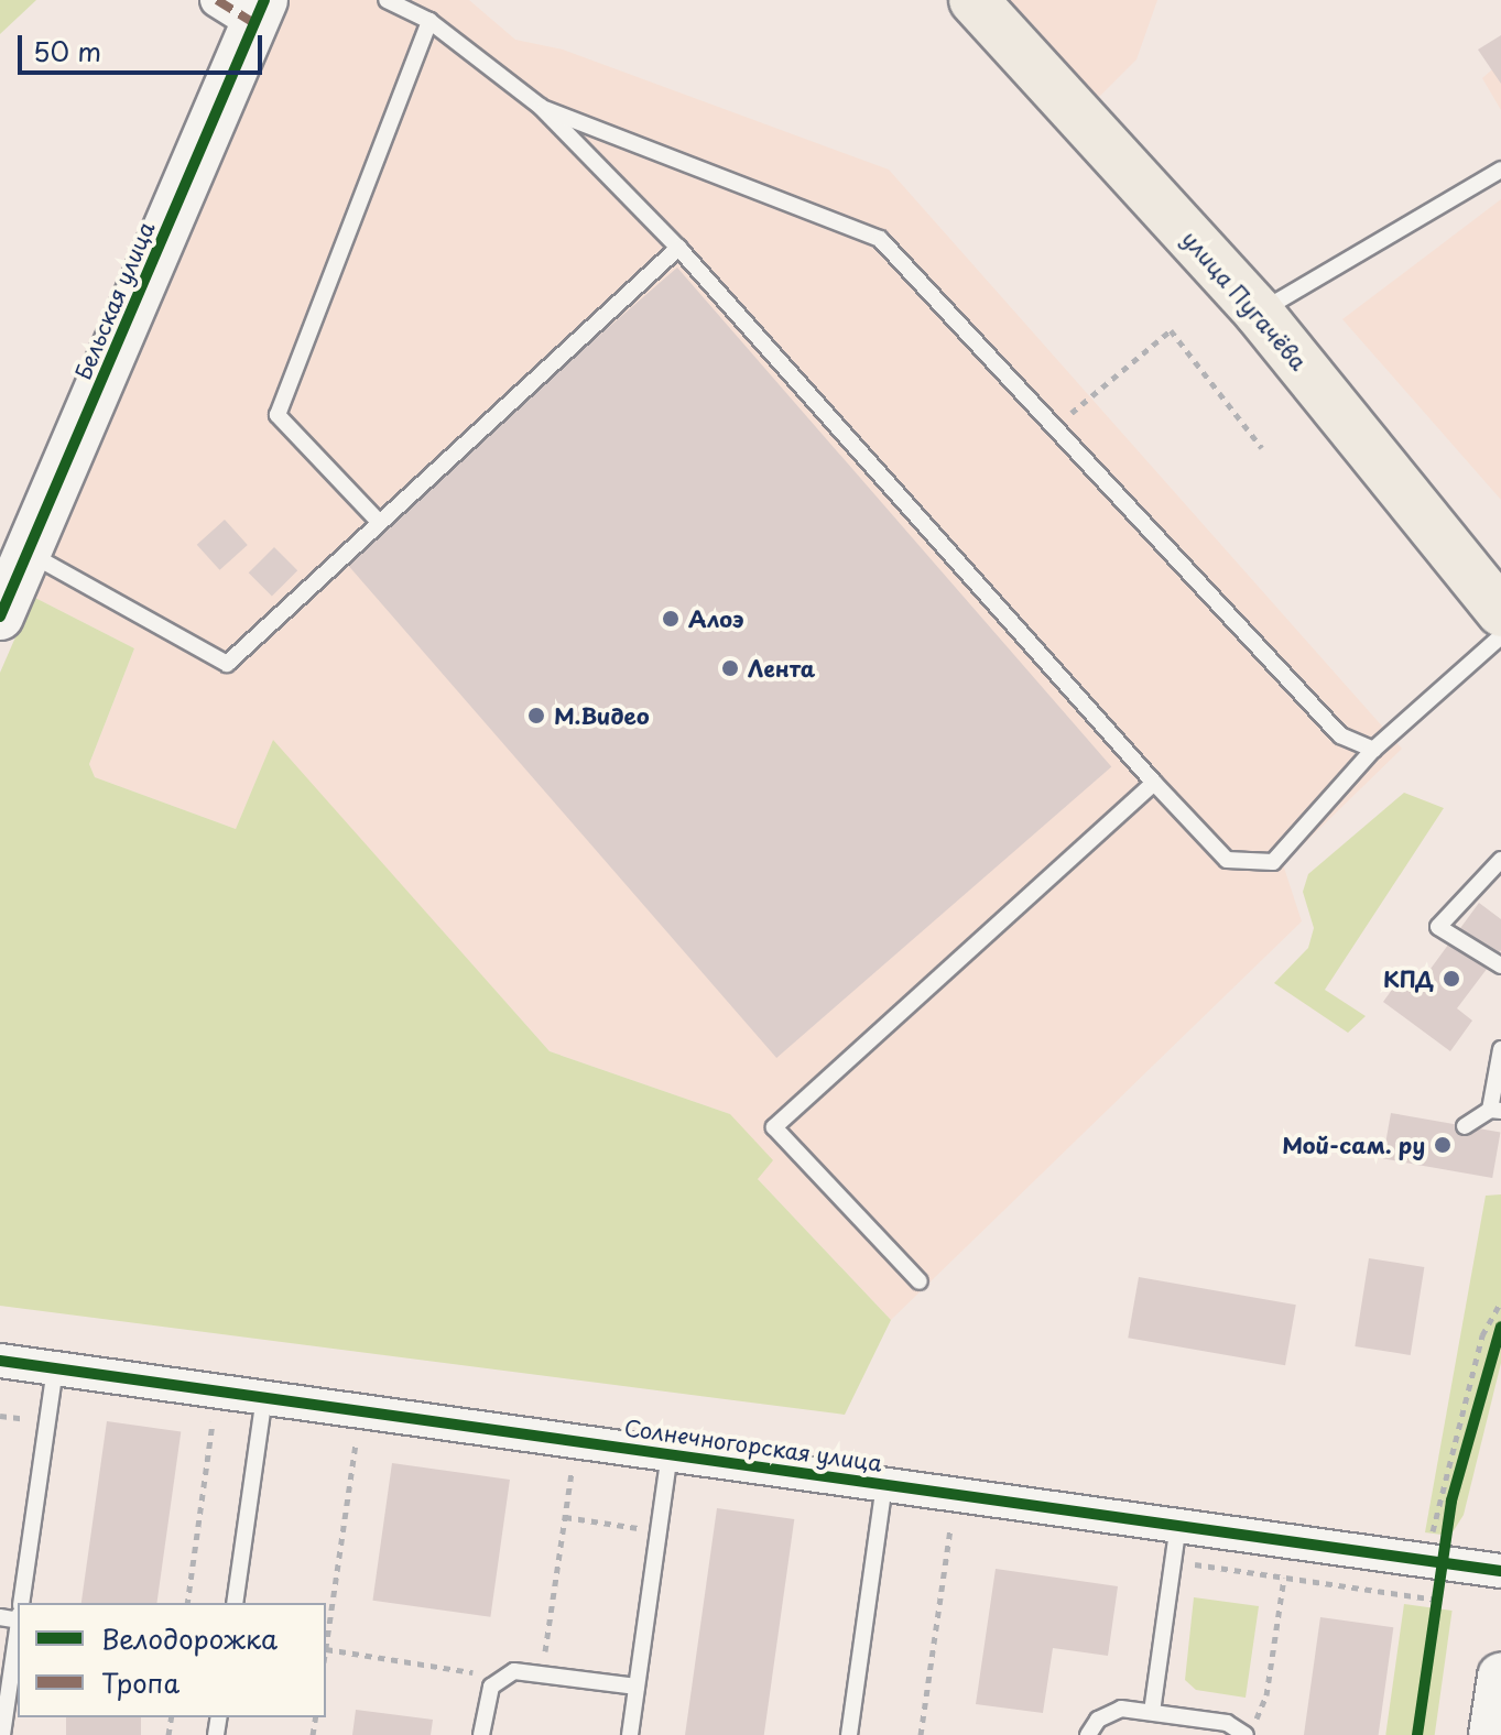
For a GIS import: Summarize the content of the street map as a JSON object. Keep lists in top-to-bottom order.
{
  "streets": {
    "main road": ["улица Пугачёва"],
    "street": ["Бельская улица", "Солнечногорская улица"]
  },
  "places": [
    "Алоэ",
    "Лента",
    "М.Видео",
    "КПД",
    "Мой-сам. ру"
  ],
  "legend": ["Велодорожка", "Тропа"],
  "scale_bar": "50 m"
}
